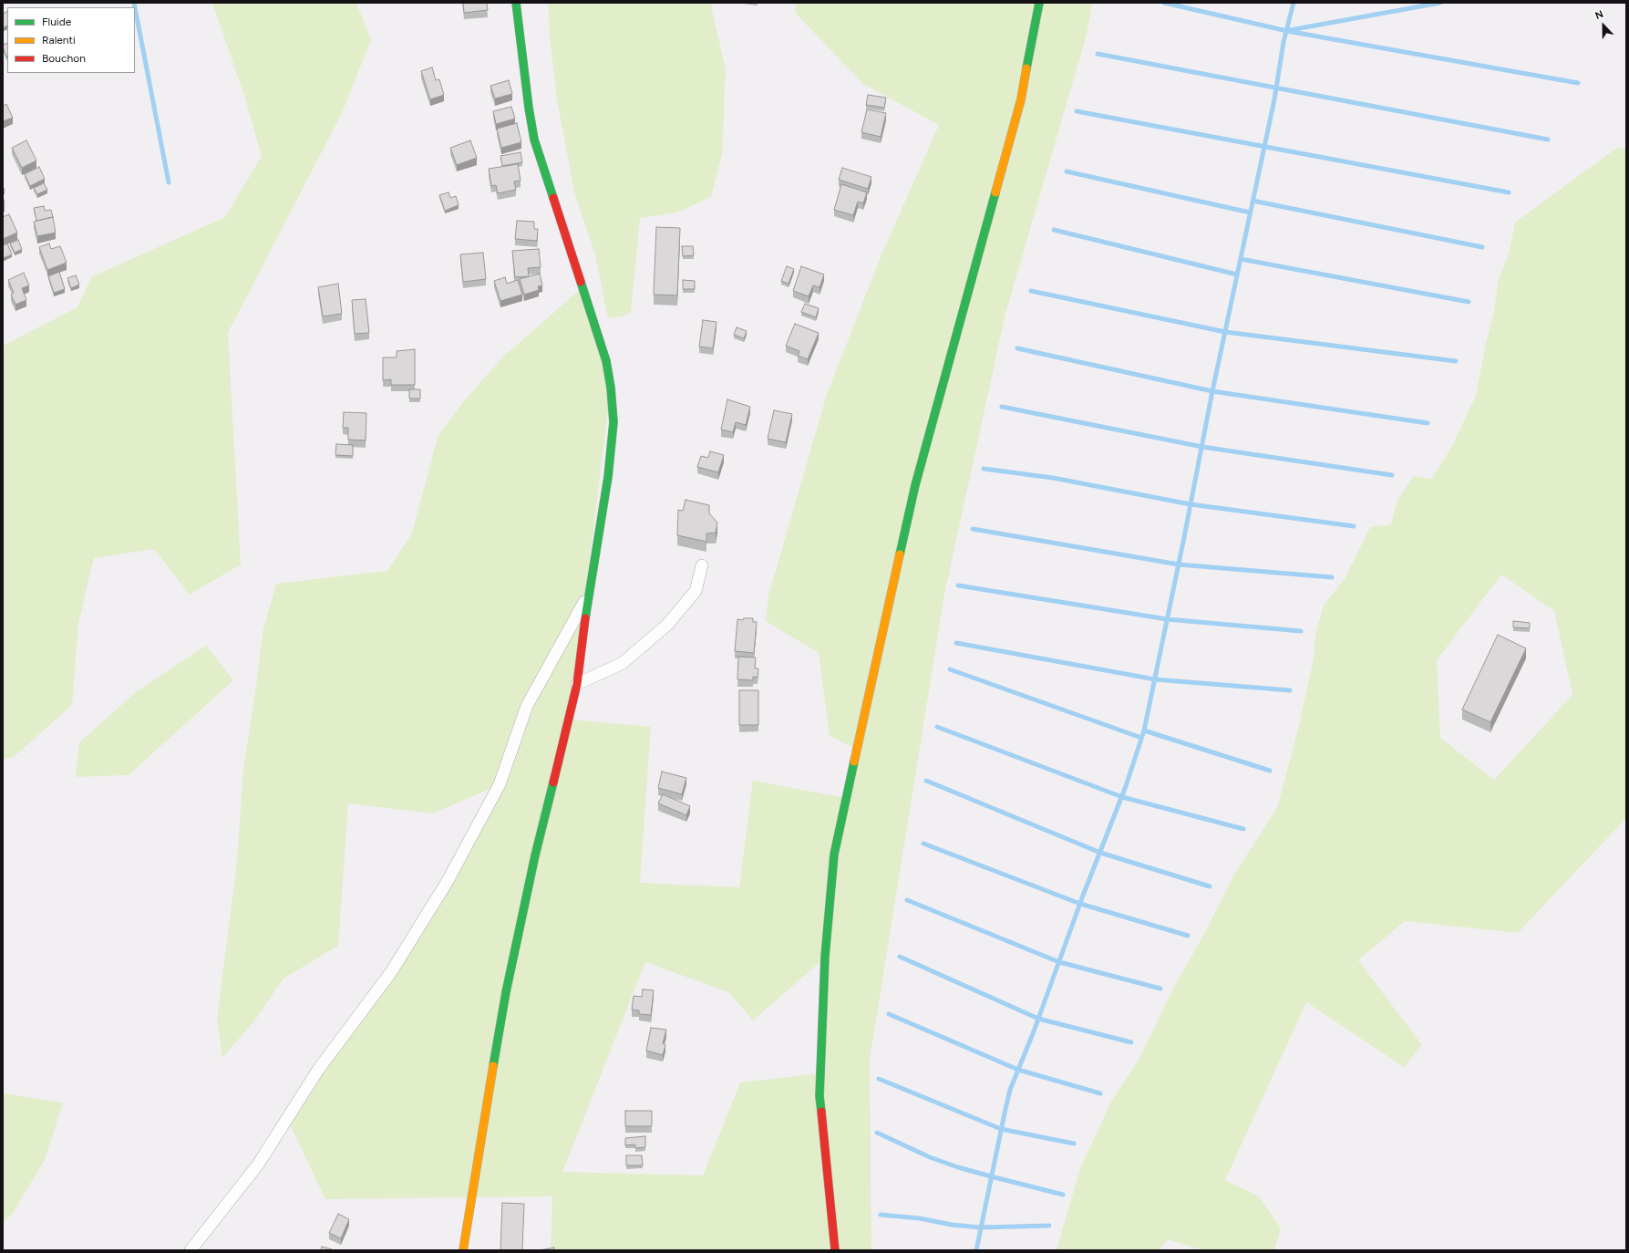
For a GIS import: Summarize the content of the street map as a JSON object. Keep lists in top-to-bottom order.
{
  "legend": ["Fluide", "Ralenti", "Bouchon"],
  "north": "top"
}
